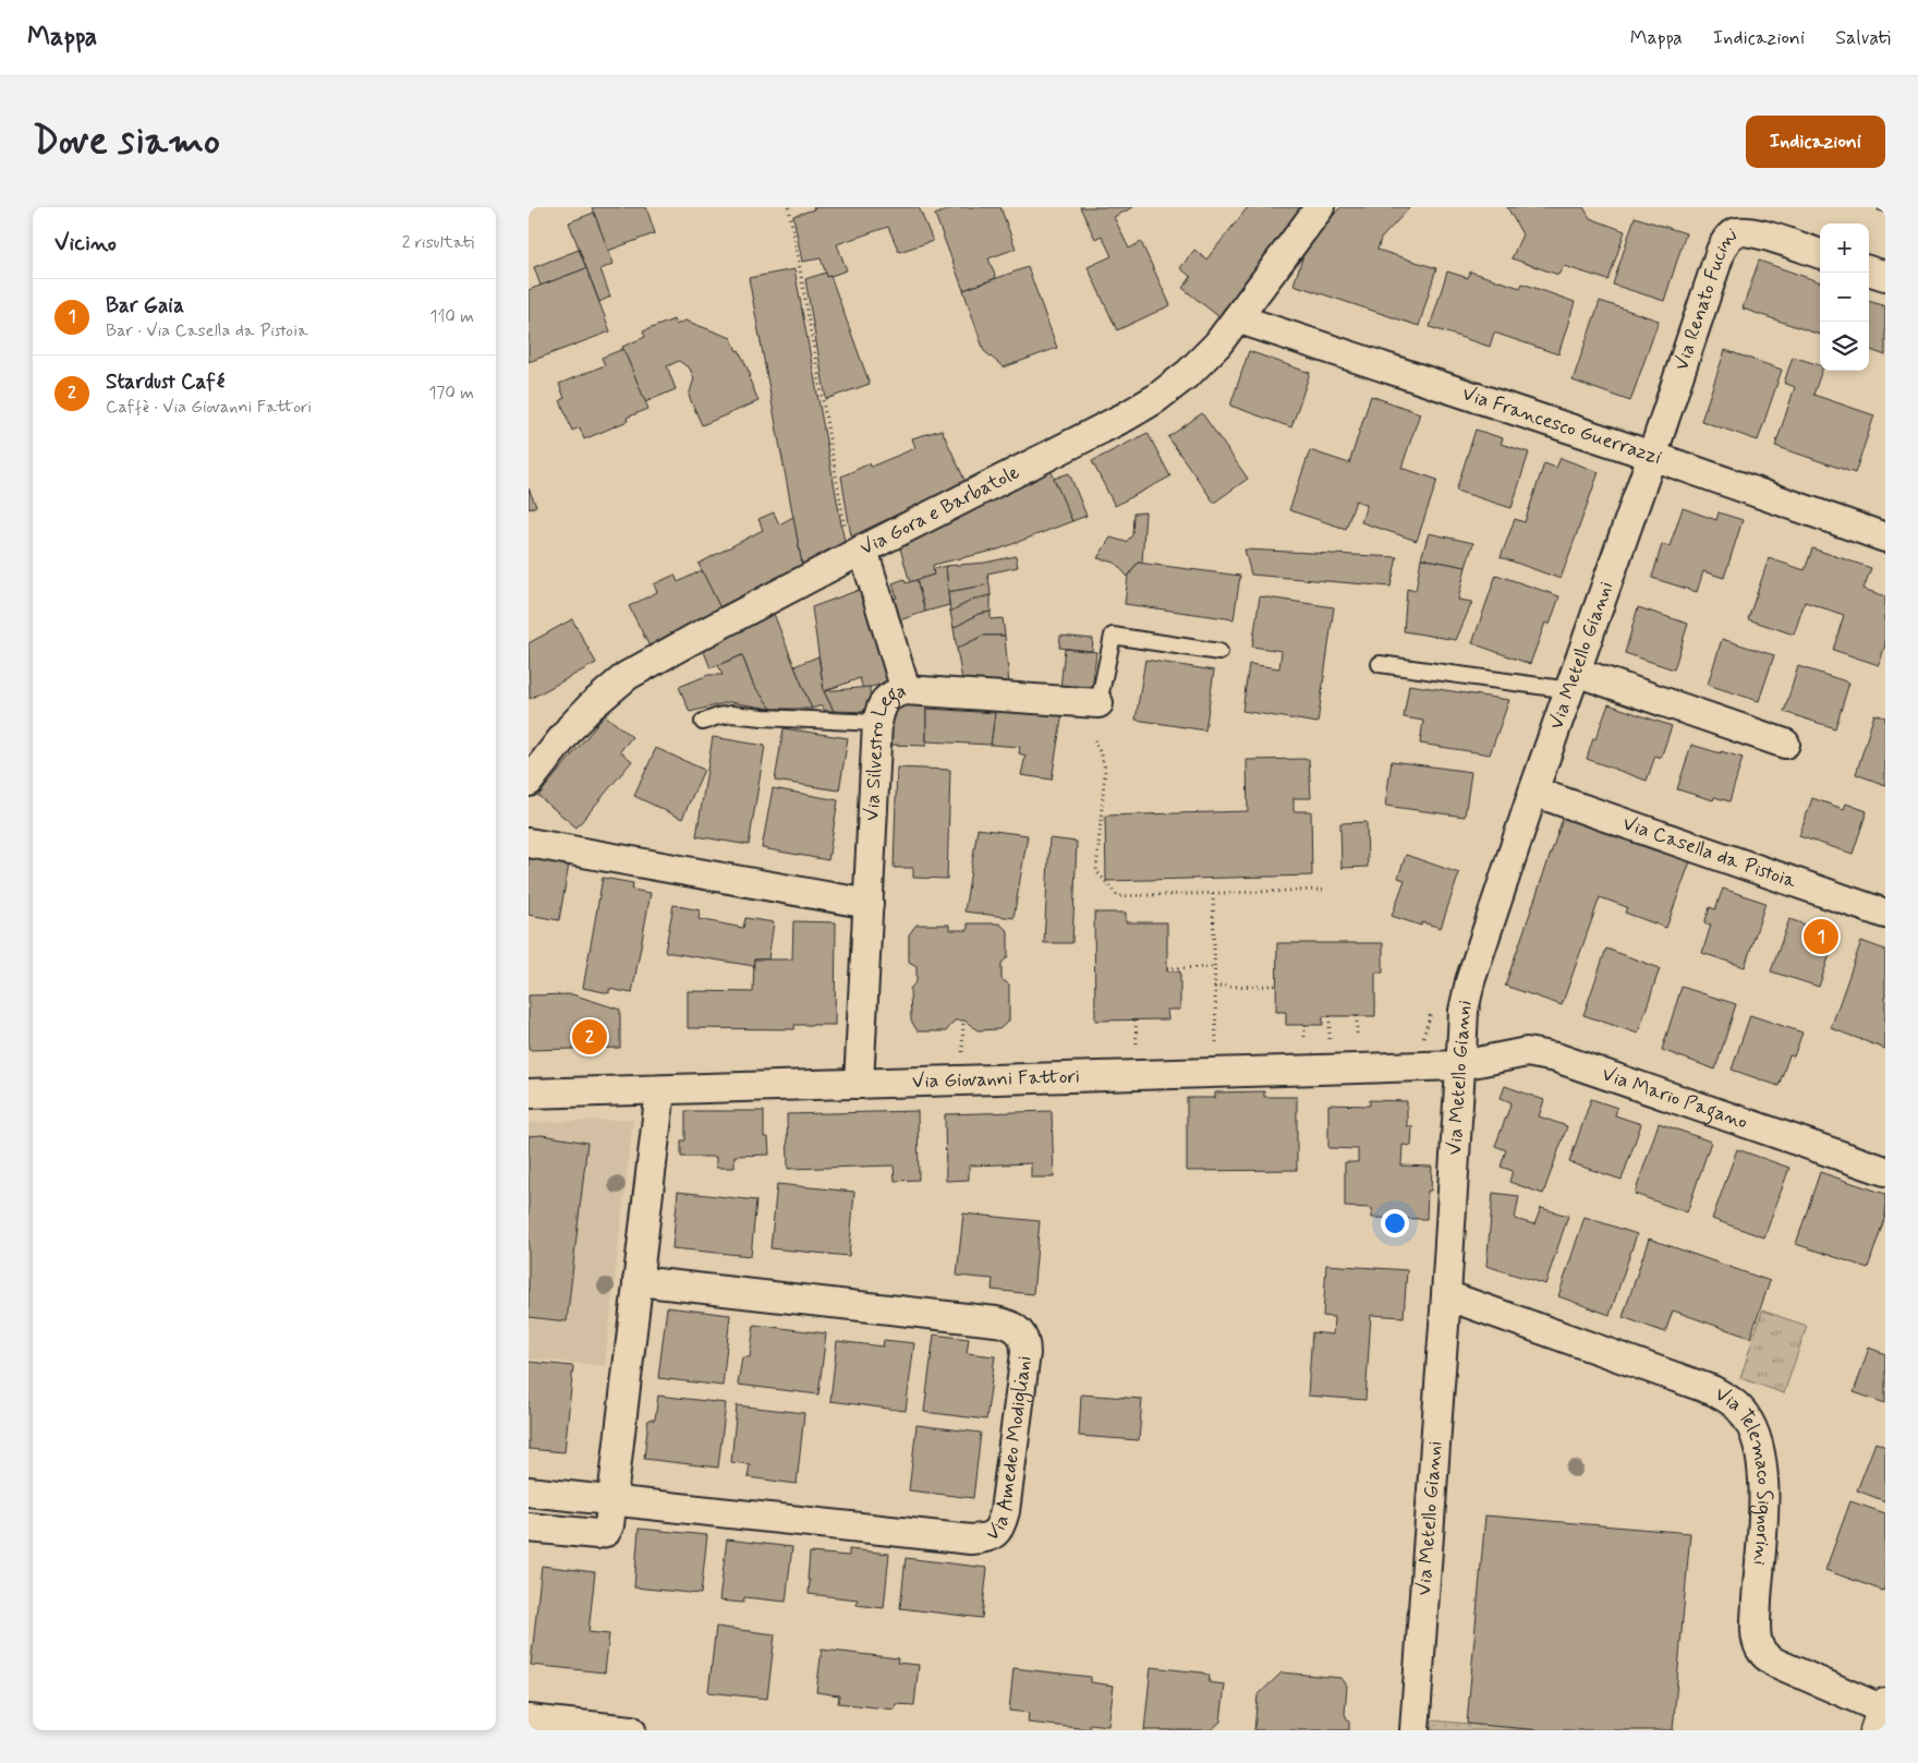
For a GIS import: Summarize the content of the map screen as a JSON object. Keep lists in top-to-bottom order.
{
  "streets": {
    "street": [
      "Via Renato Fucini",
      "Via Francesco Guerrazzi",
      "Via Gora e Barbatole",
      "Via Metello Gianni",
      "Via Silvestro Lega",
      "Via Casella da Pistoia",
      "Via Giovanni Fattori",
      "Via Mario Pagano",
      "Via Amedeo Modigliani",
      "Via Telemaco Signorini"
    ]
  },
  "crossings": [
    ["Via Renato Fucini", "Via Francesco Guerrazzi"],
    ["Via Renato Fucini", "Via Metello Gianni"],
    ["Via Francesco Guerrazzi", "Via Gora e Barbatole"],
    ["Via Francesco Guerrazzi", "Via Metello Gianni"],
    ["Via Gora e Barbatole", "Via Silvestro Lega"],
    ["Via Metello Gianni", "Via Casella da Pistoia"],
    ["Via Metello Gianni", "Via Giovanni Fattori"],
    ["Via Metello Gianni", "Via Mario Pagano"],
    ["Via Metello Gianni", "Via Telemaco Signorini"],
    ["Via Silvestro Lega", "Via Giovanni Fattori"],
    ["Via Giovanni Fattori", "Via Mario Pagano"]
  ],
  "page": {
    "header": "Mappa",
    "nav": ["Mappa", "Indicazioni", "Salvati"],
    "buttons": "Indicazioni",
    "title": "Dove siamo",
    "heading": ["Vicino", "2 risultati"],
    "map_buttons": ["+", "−"],
    "list": [
      {
        "mark": "1",
        "name": "Bar Gaia",
        "note": "Bar · Via Casella da Pistoia",
        "value": "110 m"
      },
      {
        "mark": "2",
        "name": "Stardust Café",
        "note": "Caffè · Via Giovanni Fattori",
        "value": "170 m"
      }
    ],
    "pins": ["1", "2"]
  }
}
